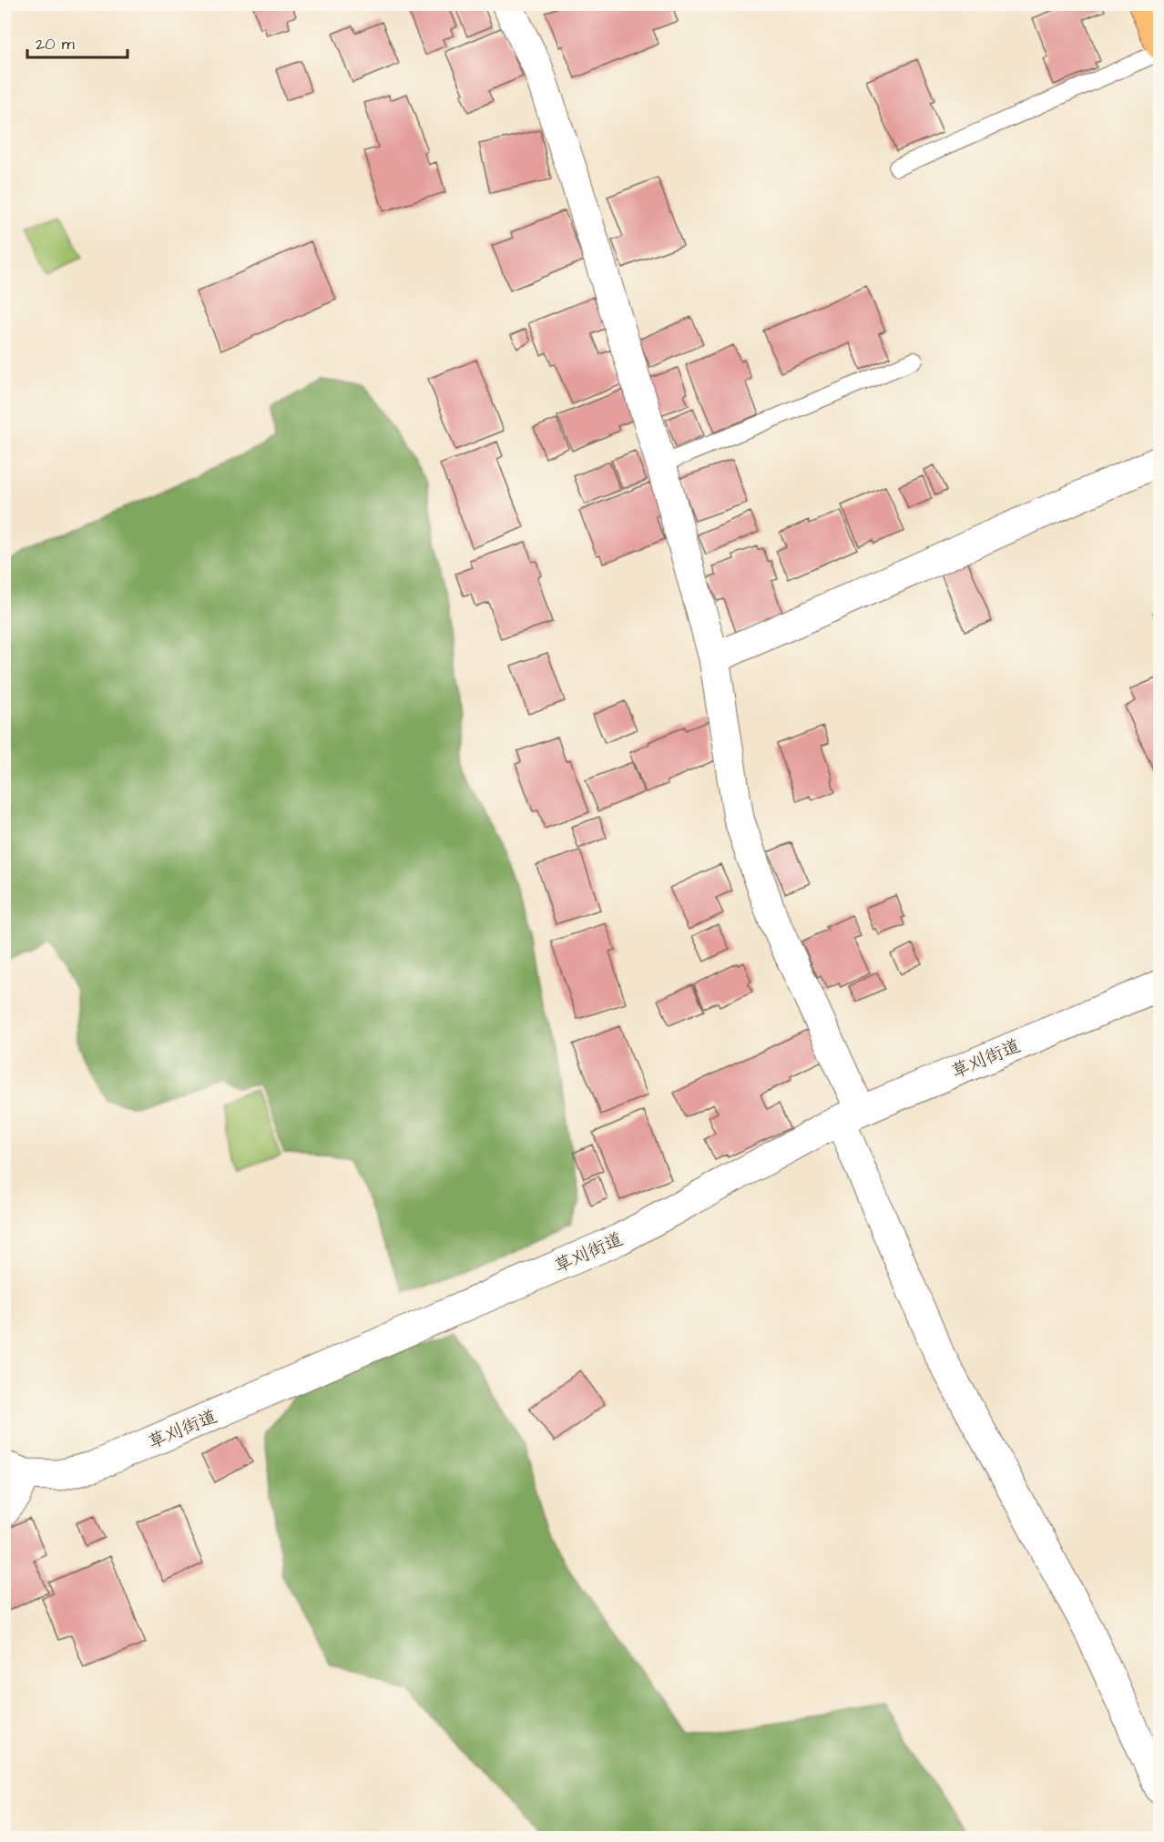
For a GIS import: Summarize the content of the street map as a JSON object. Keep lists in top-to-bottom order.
{
  "streets": {
    "street": ["草刈街道"]
  },
  "scale_bar": "20 m"
}
